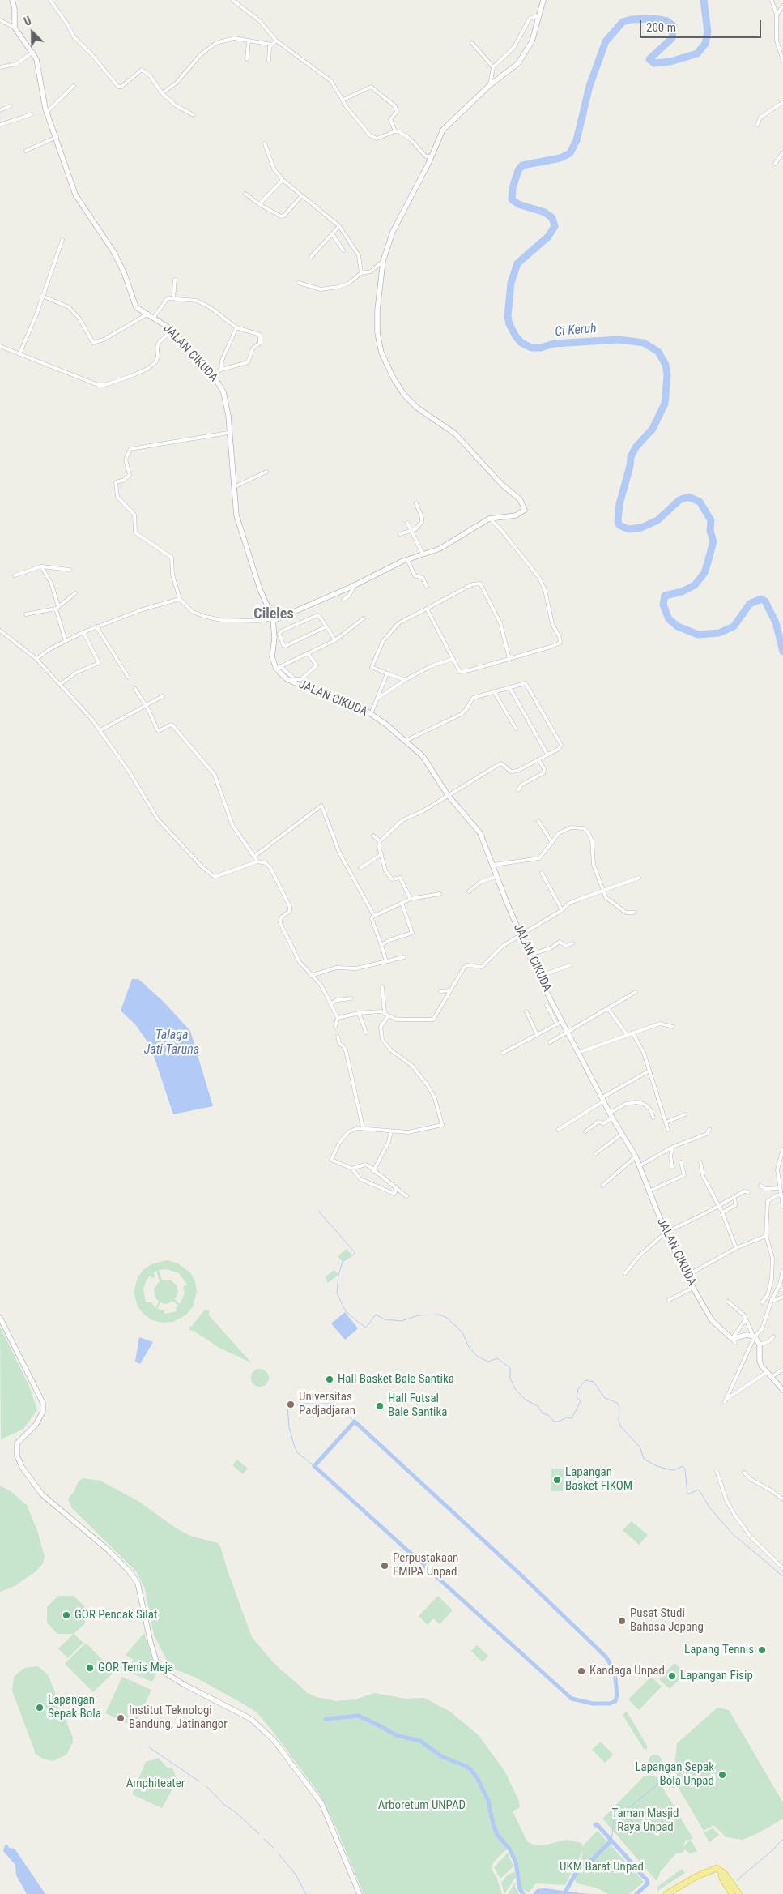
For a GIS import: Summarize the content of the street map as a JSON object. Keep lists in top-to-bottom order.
{
  "streets": {
    "street": ["JALAN CIKUDA"]
  },
  "districts": ["Cileles"],
  "water": ["Ci Keruh", "Talaga Jati Taruna"],
  "parks": [
    "Amphiteater",
    "Arboretum UNPAD",
    "Taman Masjid Raya Unpad",
    "UKM Barat Unpad"
  ],
  "places": [
    "Hall Basket Bale Santika",
    "Universitas Padjadjaran",
    "Hall Futsal Bale Santika",
    "Lapangan Basket FIKOM",
    "Perpustakaan FMIPA Unpad",
    "GOR Pencak Silat",
    "Pusat Studi Bahasa Jepang",
    "Lapang Tennis",
    "GOR Tenis Meja",
    "Kandaga Unpad",
    "Lapangan Fisip",
    "Lapangan Sepak Bola",
    "Institut Teknologi Bandung, Jatinangor",
    "Lapangan Sepak Bola Unpad"
  ],
  "scale_bar": "200 m",
  "north": "top left"
}
